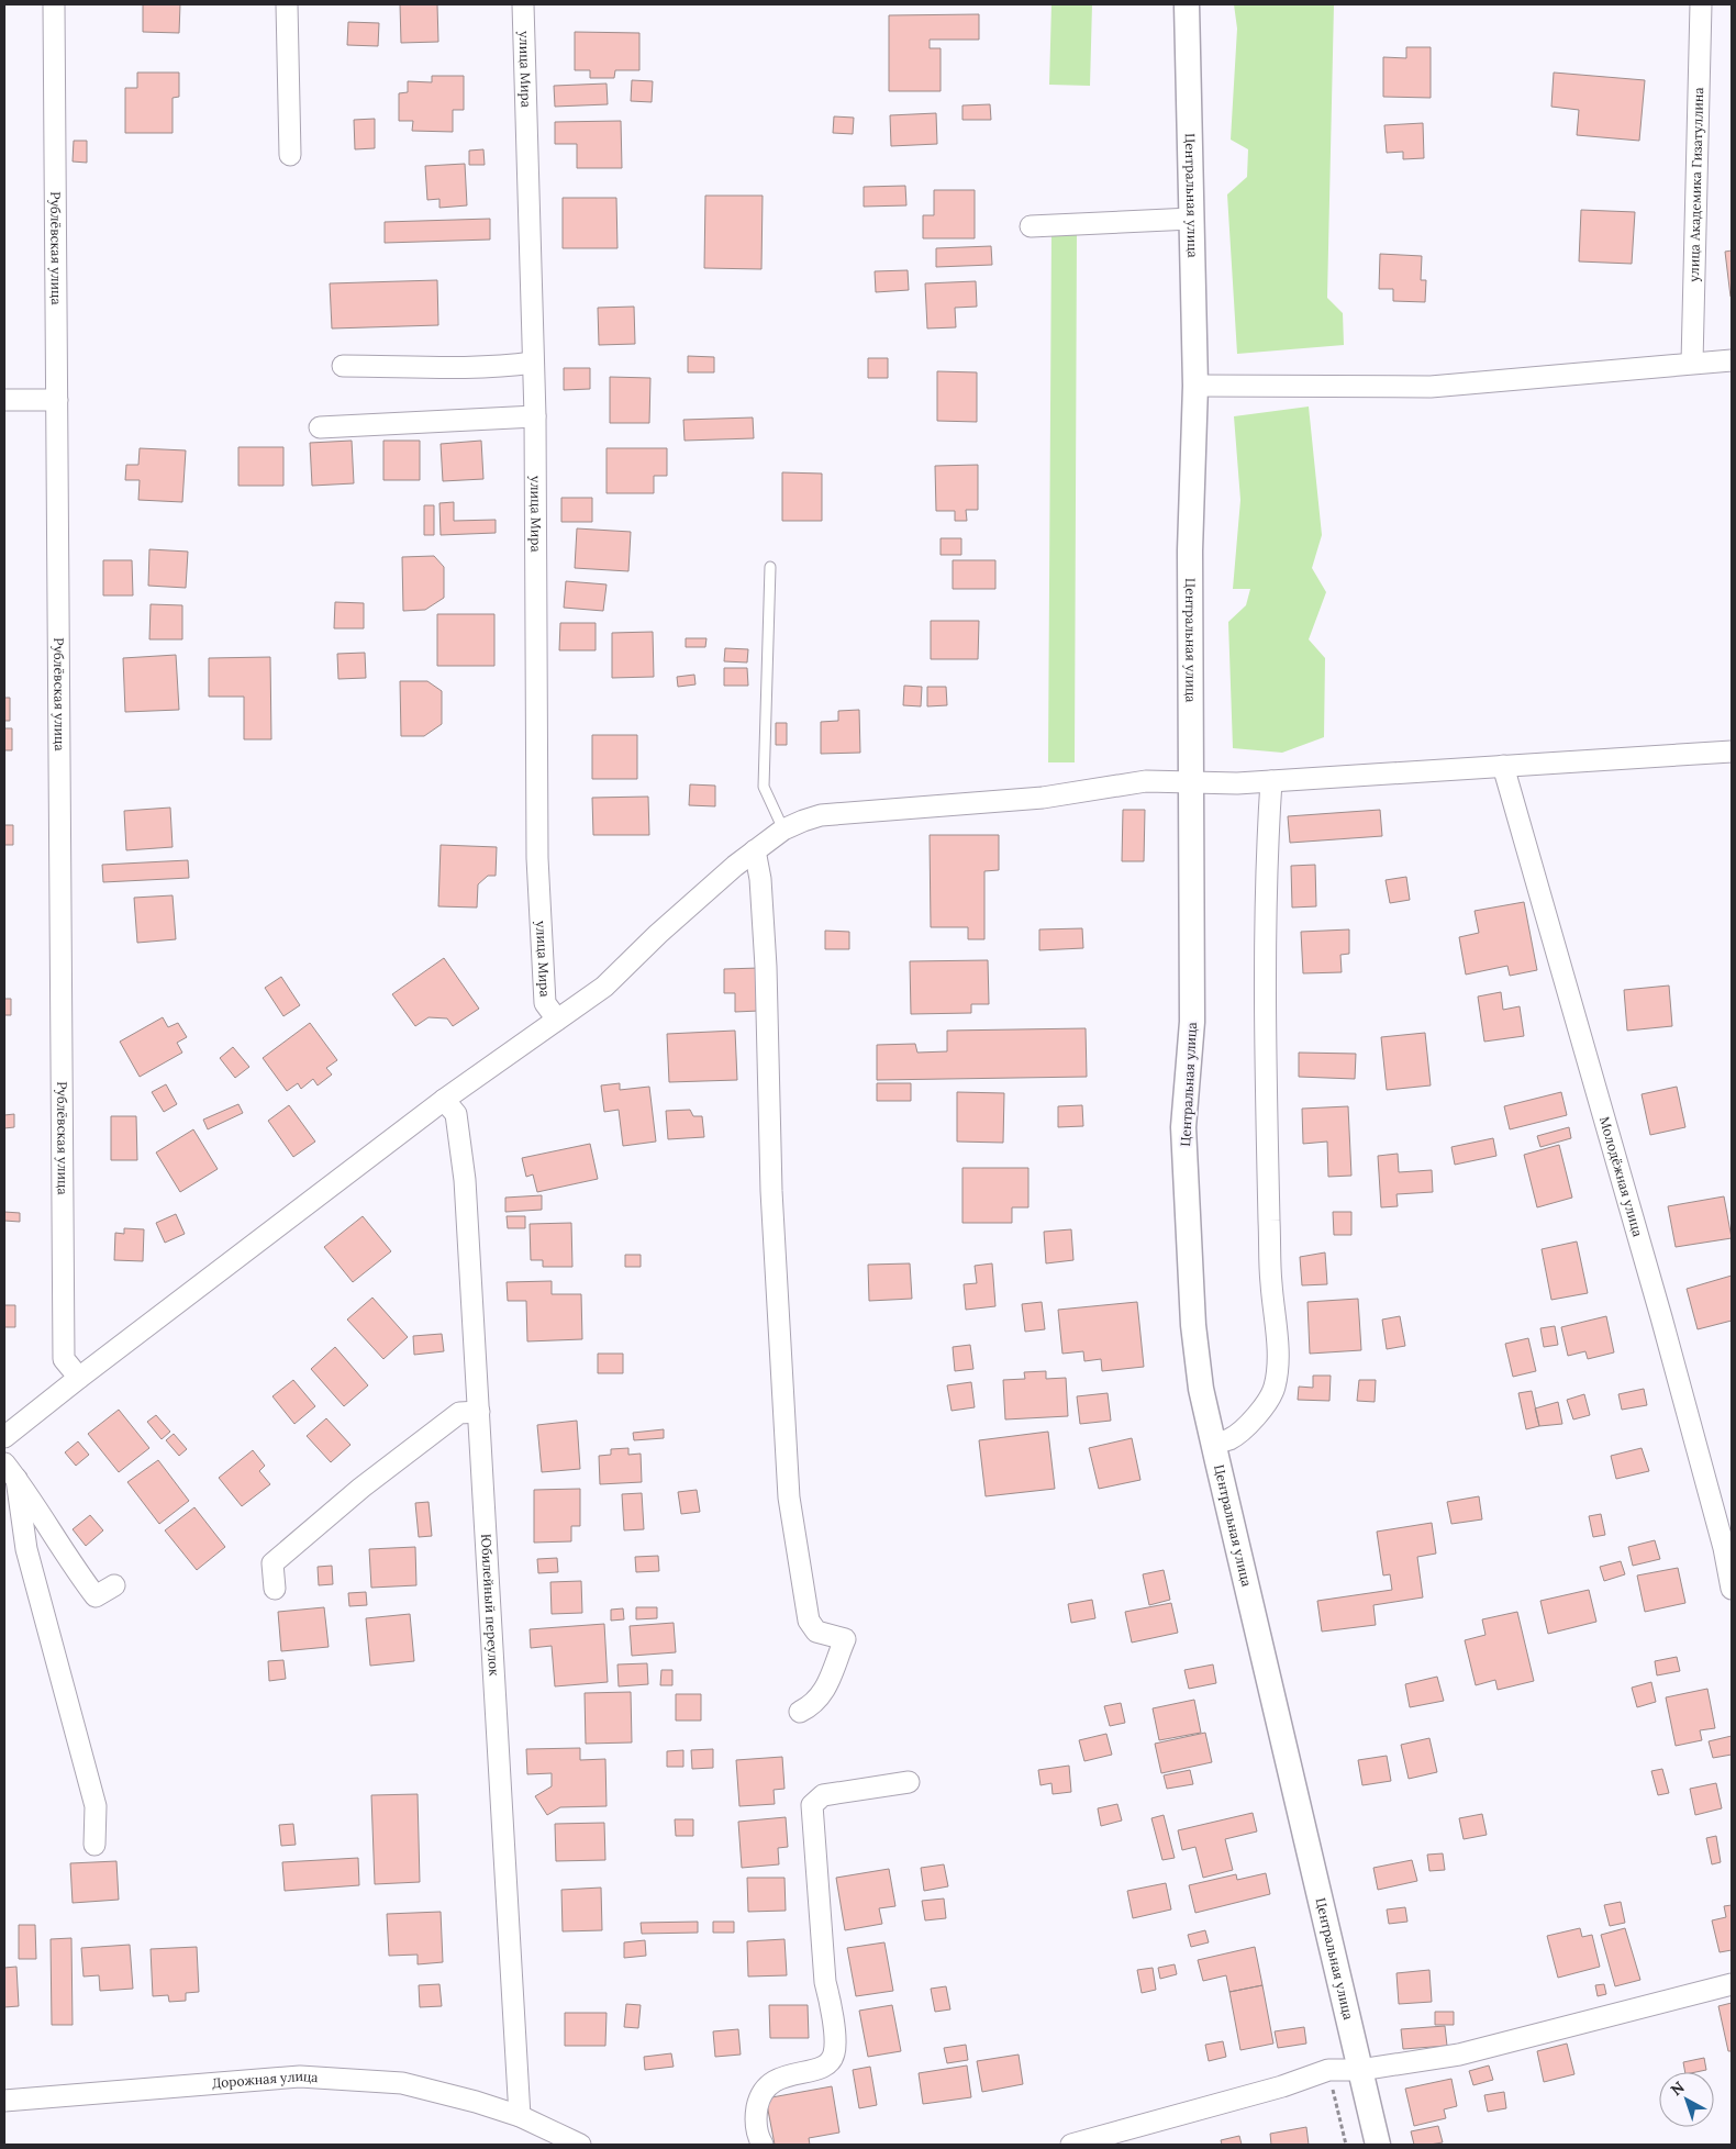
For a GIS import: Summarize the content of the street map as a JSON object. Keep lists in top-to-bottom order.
{
  "streets": {
    "street": [
      "улица Мира",
      "улица Академика Гизатуллина",
      "Центральная улица",
      "Рублёвская улица",
      "Молодёжная улица",
      "Юбилейный переулок",
      "Дорожная улица"
    ]
  },
  "crossings": [
    ["Юбилейный переулок", "Дорожная улица"]
  ],
  "north": "top left"
}
